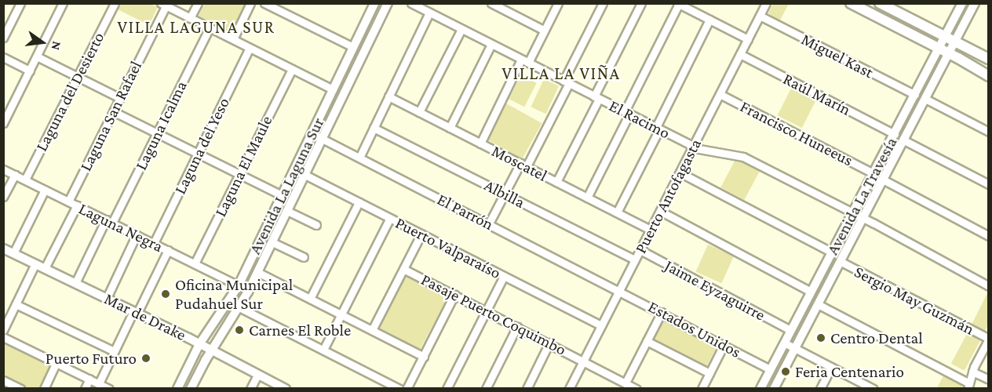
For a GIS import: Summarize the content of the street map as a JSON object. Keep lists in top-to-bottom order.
{
  "streets": {
    "street": [
      "Miguel Kast",
      "Laguna del Desierto",
      "Raúl Marín",
      "Laguna San Rafael",
      "El Racimo",
      "Laguna Icalma",
      "Francisco Huneeus",
      "Laguna del Yeso",
      "Moscatel",
      "Laguna El Maule",
      "Avenida La Laguna Sur",
      "Albilla",
      "Puerto Antofagasta",
      "Avenida La Travesía",
      "El Parrón",
      "Laguna Negra",
      "Puerto Valparaíso",
      "Jaime Eyzaguirre",
      "Sergio May Guzmán",
      "Pasaje Puerto Coquimbo",
      "Mar de Drake",
      "Estados Unidos"
    ]
  },
  "crossings": [
    ["Miguel Kast", "Puerto Antofagasta"],
    ["Miguel Kast", "Avenida La Travesía"],
    ["Laguna del Desierto", "Laguna Negra"],
    ["Raúl Marín", "Puerto Antofagasta"],
    ["Raúl Marín", "Avenida La Travesía"],
    ["Laguna San Rafael", "Laguna Negra"],
    ["El Racimo", "Puerto Antofagasta"],
    ["El Racimo", "Avenida La Travesía"],
    ["Laguna Icalma", "Laguna Negra"],
    ["Laguna Icalma", "Mar de Drake"],
    ["Francisco Huneeus", "Puerto Antofagasta"],
    ["Francisco Huneeus", "Avenida La Travesía"],
    ["Laguna del Yeso", "Laguna Negra"],
    ["Moscatel", "Puerto Antofagasta"],
    ["Laguna El Maule", "Laguna Negra"],
    ["Avenida La Laguna Sur", "El Parrón"],
    ["Avenida La Laguna Sur", "Laguna Negra"],
    ["Avenida La Laguna Sur", "Puerto Valparaíso"],
    ["Avenida La Laguna Sur", "Mar de Drake"],
    ["Albilla", "Puerto Antofagasta"],
    ["Puerto Antofagasta", "El Parrón"],
    ["Puerto Antofagasta", "Puerto Valparaíso"],
    ["Puerto Antofagasta", "Jaime Eyzaguirre"],
    ["Puerto Antofagasta", "Pasaje Puerto Coquimbo"],
    ["Puerto Antofagasta", "Estados Unidos"],
    ["Avenida La Travesía", "Jaime Eyzaguirre"],
    ["Avenida La Travesía", "Sergio May Guzmán"],
    ["Avenida La Travesía", "Estados Unidos"],
    ["El Parrón", "Estados Unidos"]
  ],
  "districts": ["VILLA LAGUNA SUR", "VILLA LA VIÑA"],
  "places": [
    "Oficina Municipal Pudahuel Sur",
    "Carnes El Roble",
    "Centro Dental",
    "Puerto Futuro",
    "Feria Centenario"
  ],
  "north": "right"
}
